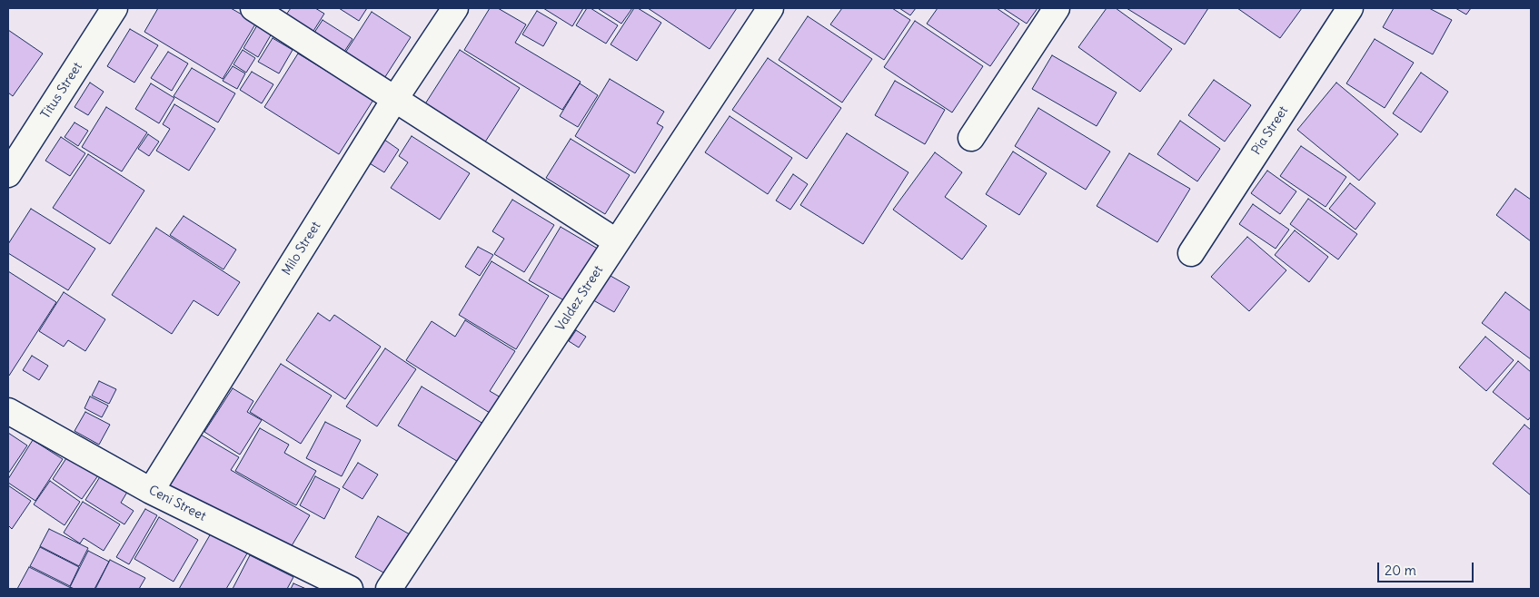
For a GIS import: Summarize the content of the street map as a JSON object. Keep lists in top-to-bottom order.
{
  "streets": {
    "street": [
      "Titus Street",
      "Pia Street",
      "Milo Street",
      "Valdez Street",
      "Ceni Street"
    ]
  },
  "crossings": [
    ["Milo Street", "Ceni Street"]
  ],
  "scale_bar": "20 m"
}
